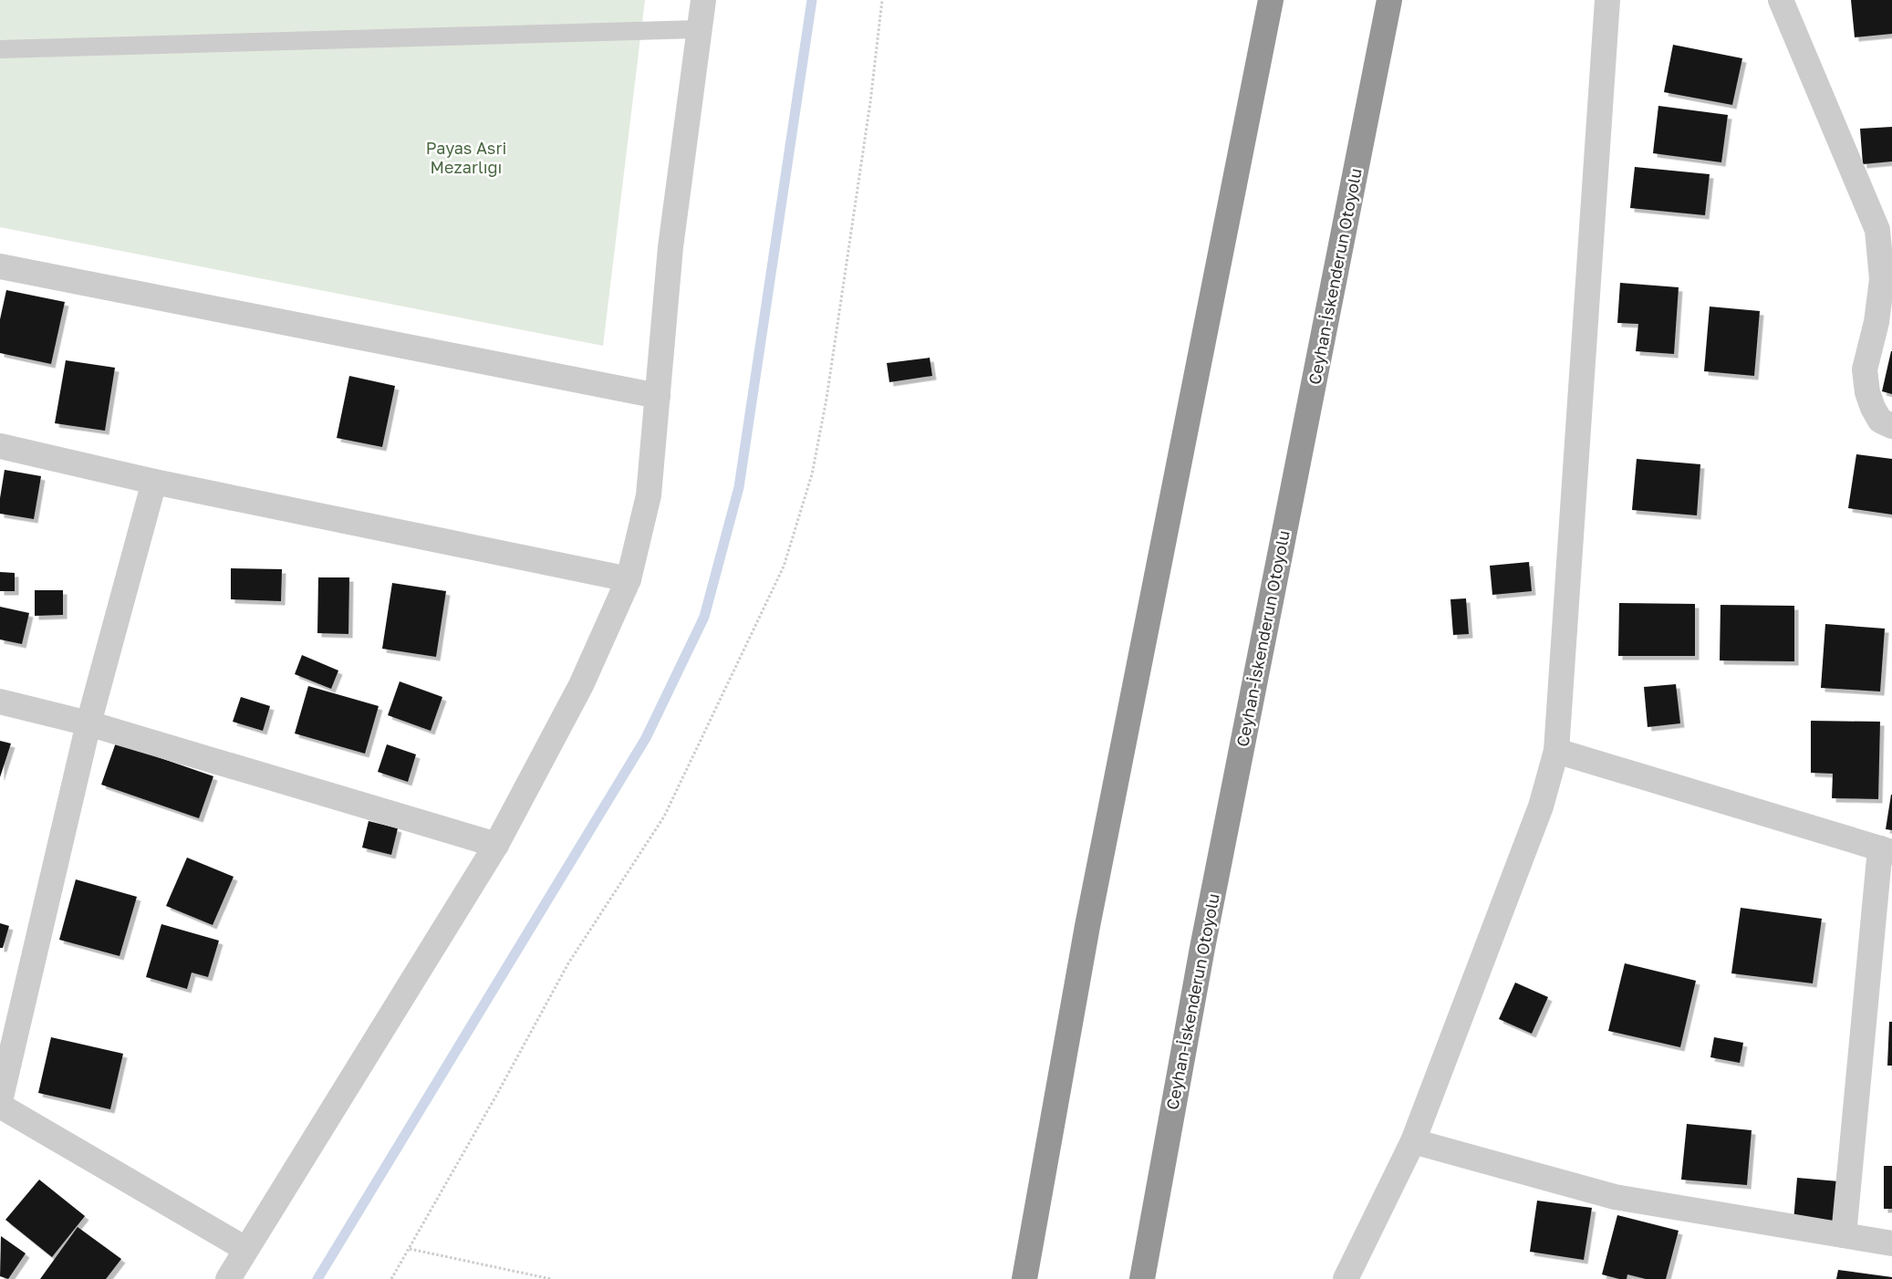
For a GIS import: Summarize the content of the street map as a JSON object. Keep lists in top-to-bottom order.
{
  "streets": {
    "highway": ["Ceyhan-İskenderun Otoyolu"]
  },
  "parks": ["Payas Asri Mezarlığı"]
}
